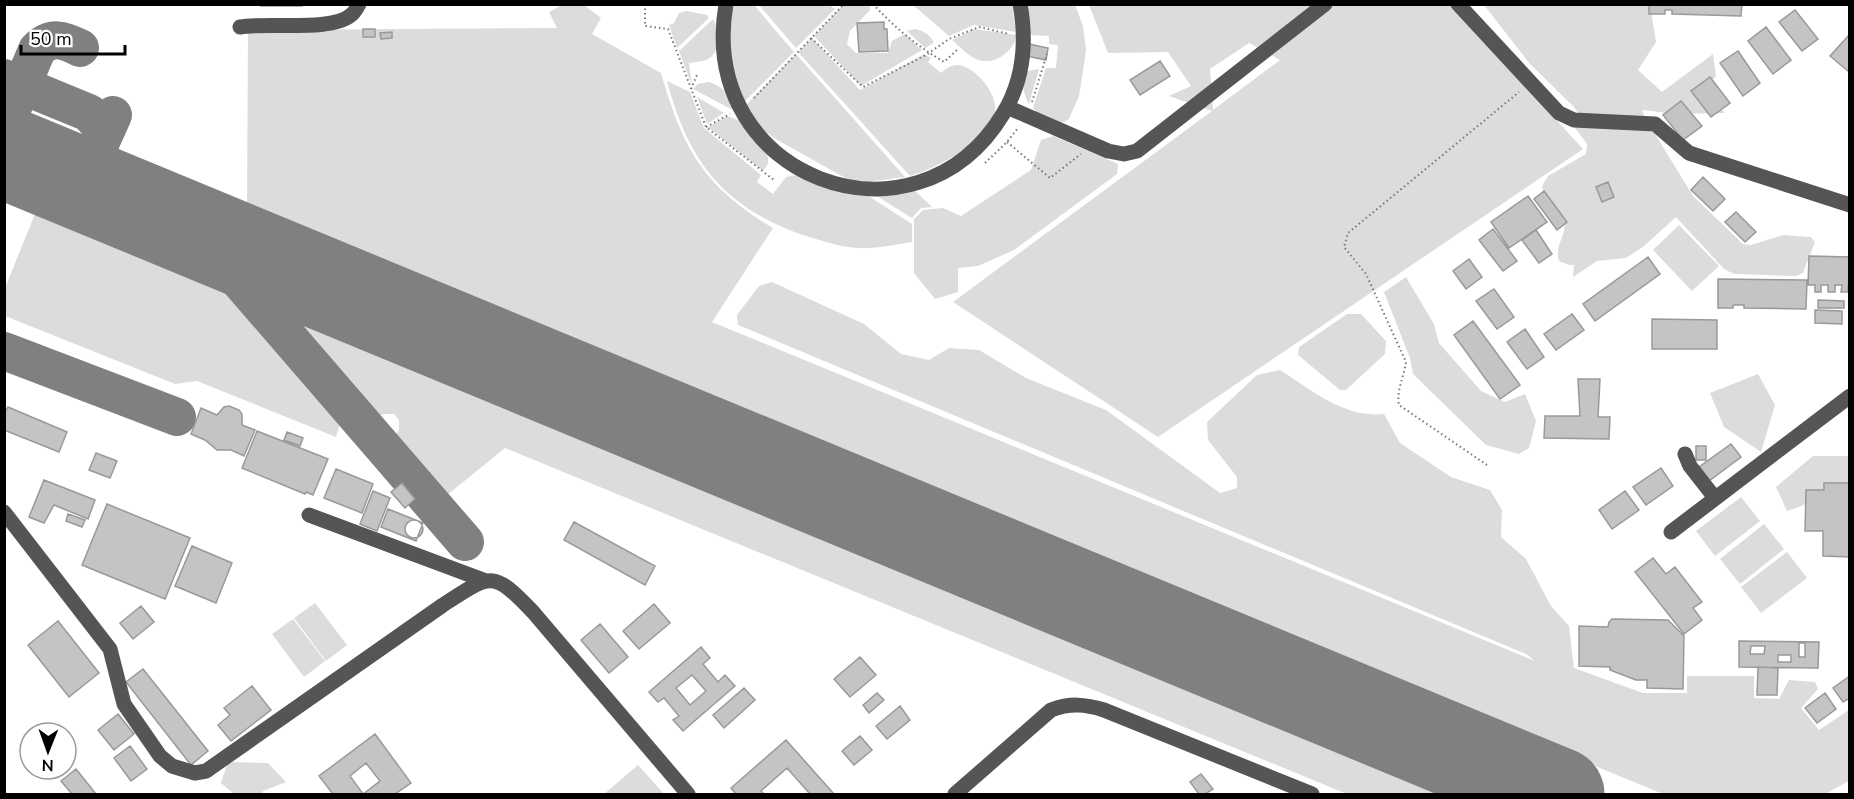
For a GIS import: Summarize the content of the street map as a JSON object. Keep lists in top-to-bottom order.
{
  "scale_bar": "50 m",
  "north": "bottom"
}
